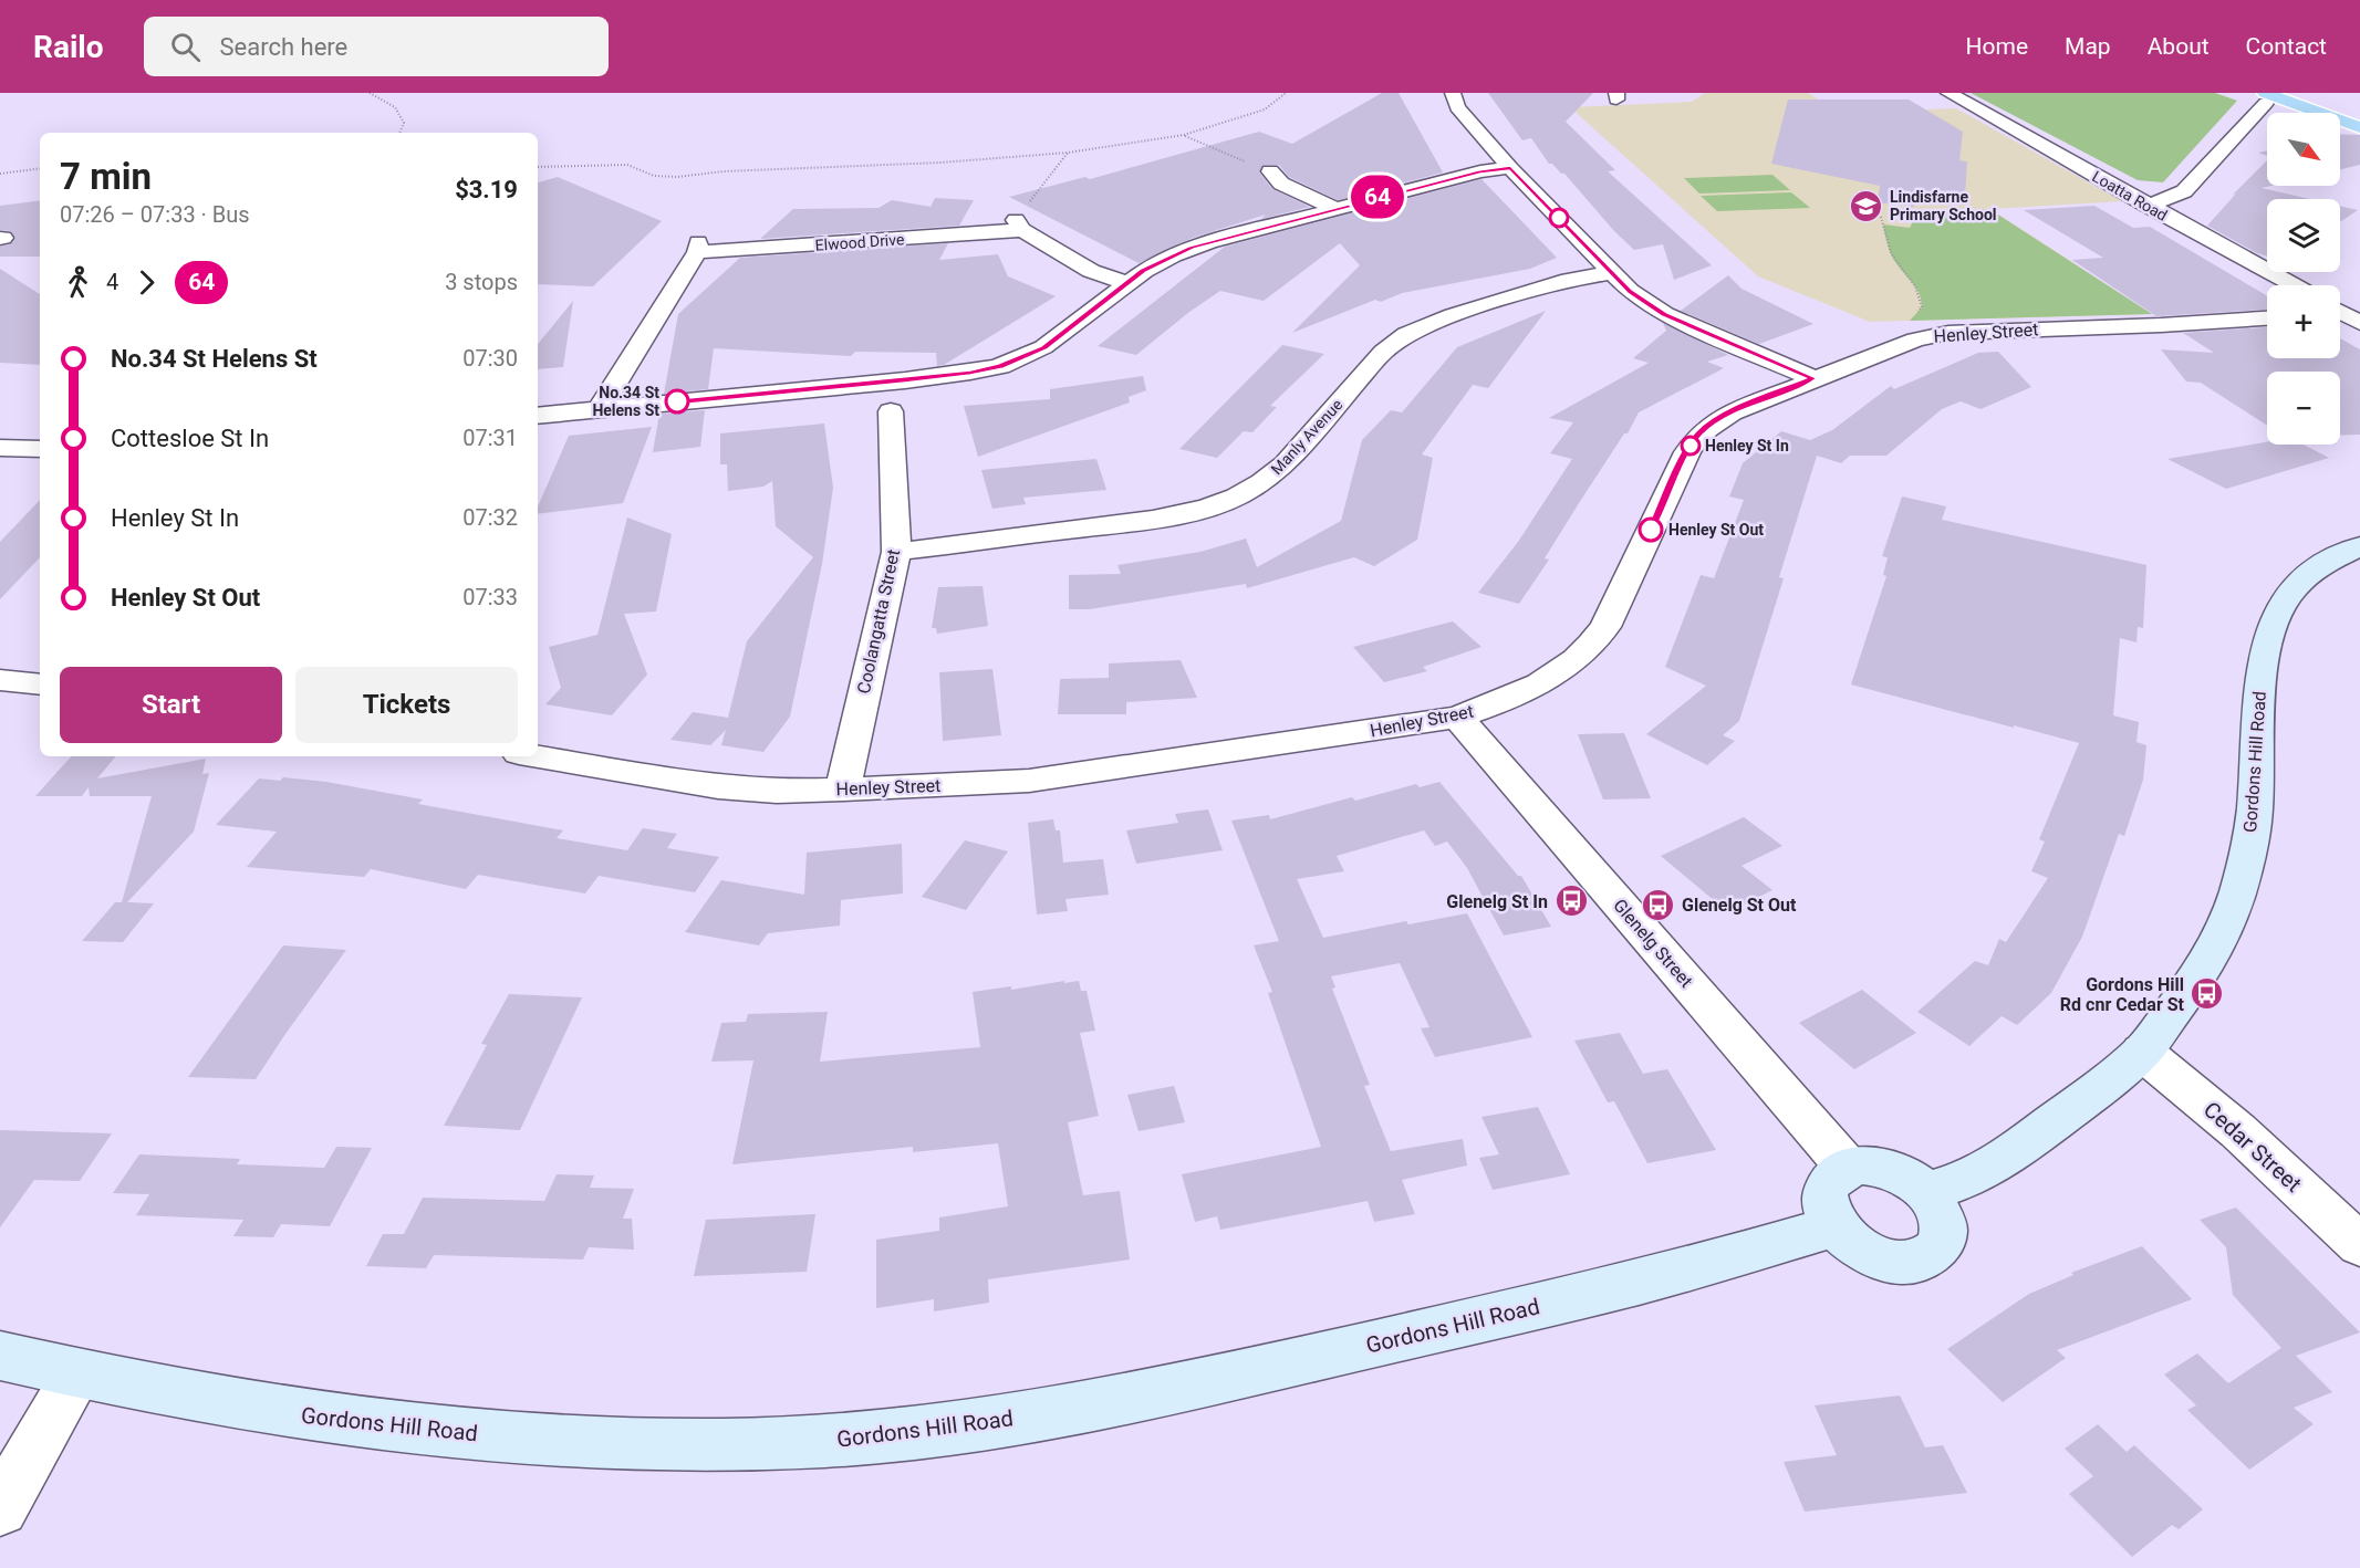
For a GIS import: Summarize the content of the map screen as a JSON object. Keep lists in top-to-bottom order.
{
  "streets": {
    "main road": ["Gordons Hill Road"],
    "street": [
      "Loatta Road",
      "Elwood Drive",
      "Henley Street",
      "Manly Avenue",
      "Coolangatta Street",
      "Glenelg Street",
      "Cedar Street"
    ]
  },
  "crossings": [
    ["Henley Street", "Coolangatta Street"],
    ["Henley Street", "Glenelg Street"],
    ["Manly Avenue", "Coolangatta Street"],
    ["Gordons Hill Road", "Glenelg Street"],
    ["Gordons Hill Road", "Cedar Street"]
  ],
  "places": {
    "school or university": ["Lindisfarne Primary School"],
    "other": ["No.34 St Helens St", "Henley St In", "Henley St Out"],
    "bus stop": ["Glenelg St In", "Glenelg St Out", "Gordons Hill Rd cnr Cedar St"]
  },
  "lines": ["bus line 64"],
  "north": "bottom right",
  "page": {
    "header": "Railo",
    "search": "Search here",
    "nav": [
      "Home",
      "Map",
      "About",
      "Contact"
    ],
    "on_map": "64",
    "map_buttons": ["+", "−"],
    "heading": ["7 min", "07:26 – 07:33 · Bus", "$3.19"],
    "legs": ["4", "64", "3 stops"],
    "list": [
      {
        "name": "No.34 St Helens St",
        "value": "07:30"
      },
      {
        "name": "Cottesloe St In",
        "value": "07:31"
      },
      {
        "name": "Henley St In",
        "value": "07:32"
      },
      {
        "name": "Henley St Out",
        "value": "07:33"
      }
    ],
    "buttons": ["Start", "Tickets"]
  }
}
